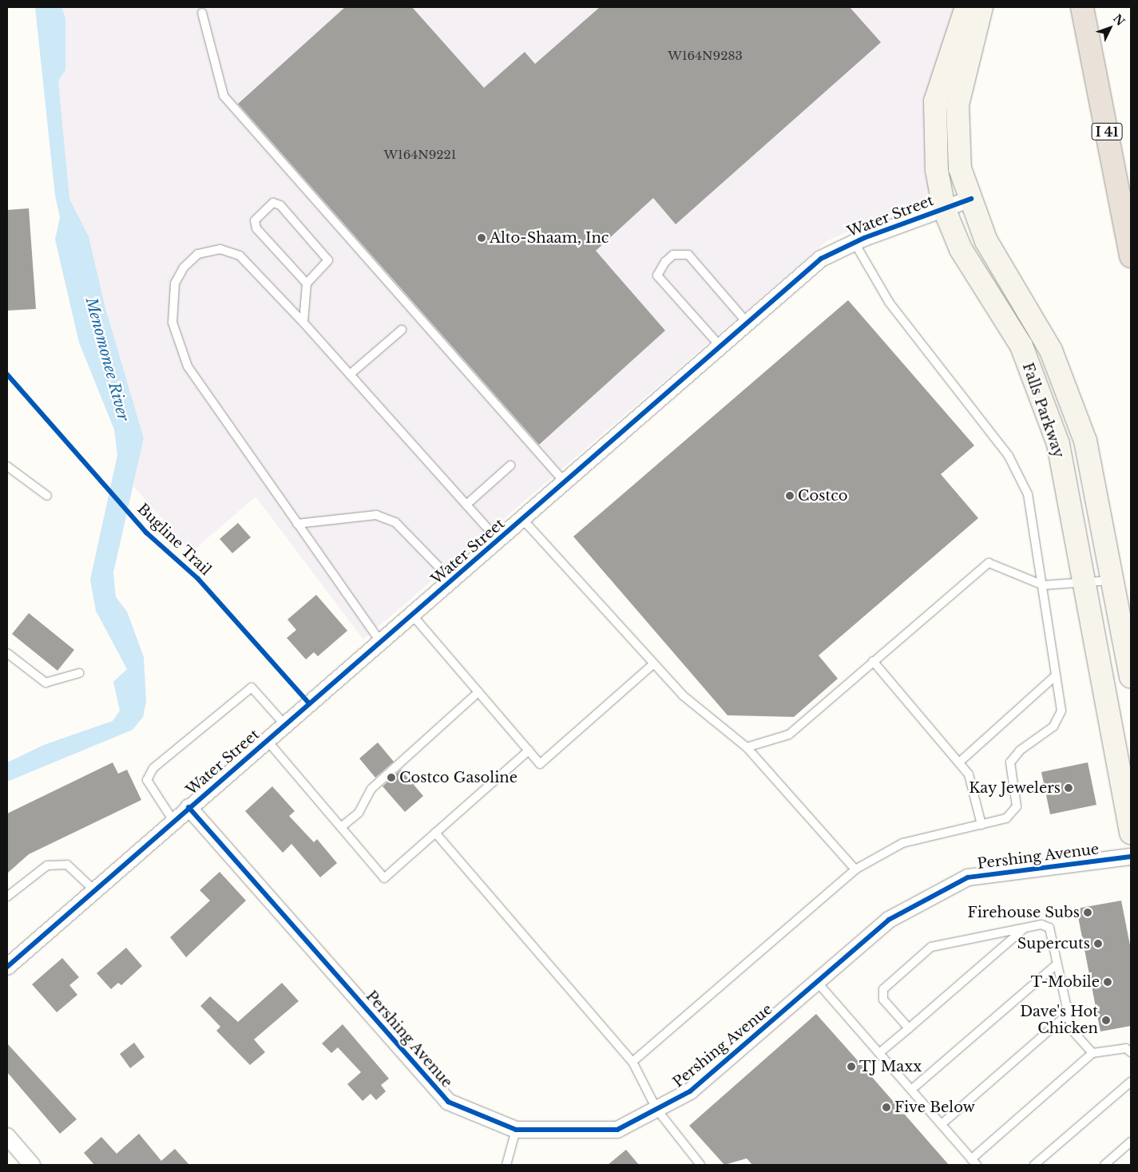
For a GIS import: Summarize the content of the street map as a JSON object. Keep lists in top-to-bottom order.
{
  "streets": {
    "highway": ["I 41"],
    "street": ["Water Street", "Falls Parkway", "Pershing Avenue"],
    "cycle path": ["Bugline Trail"]
  },
  "crossings": [
    ["Water Street", "Falls Parkway"],
    ["Water Street", "Pershing Avenue"]
  ],
  "water": ["Menomonee River"],
  "places": [
    "Alto-Shaam, Inc",
    "Costco",
    "Costco Gasoline",
    "Kay Jewelers",
    "Firehouse Subs",
    "Supercuts",
    "T-Mobile",
    "Dave's Hot Chicken",
    "TJ Maxx",
    "Five Below"
  ],
  "house_numbers": ["W164N9283", "W164N9221"],
  "north": "top right"
}
